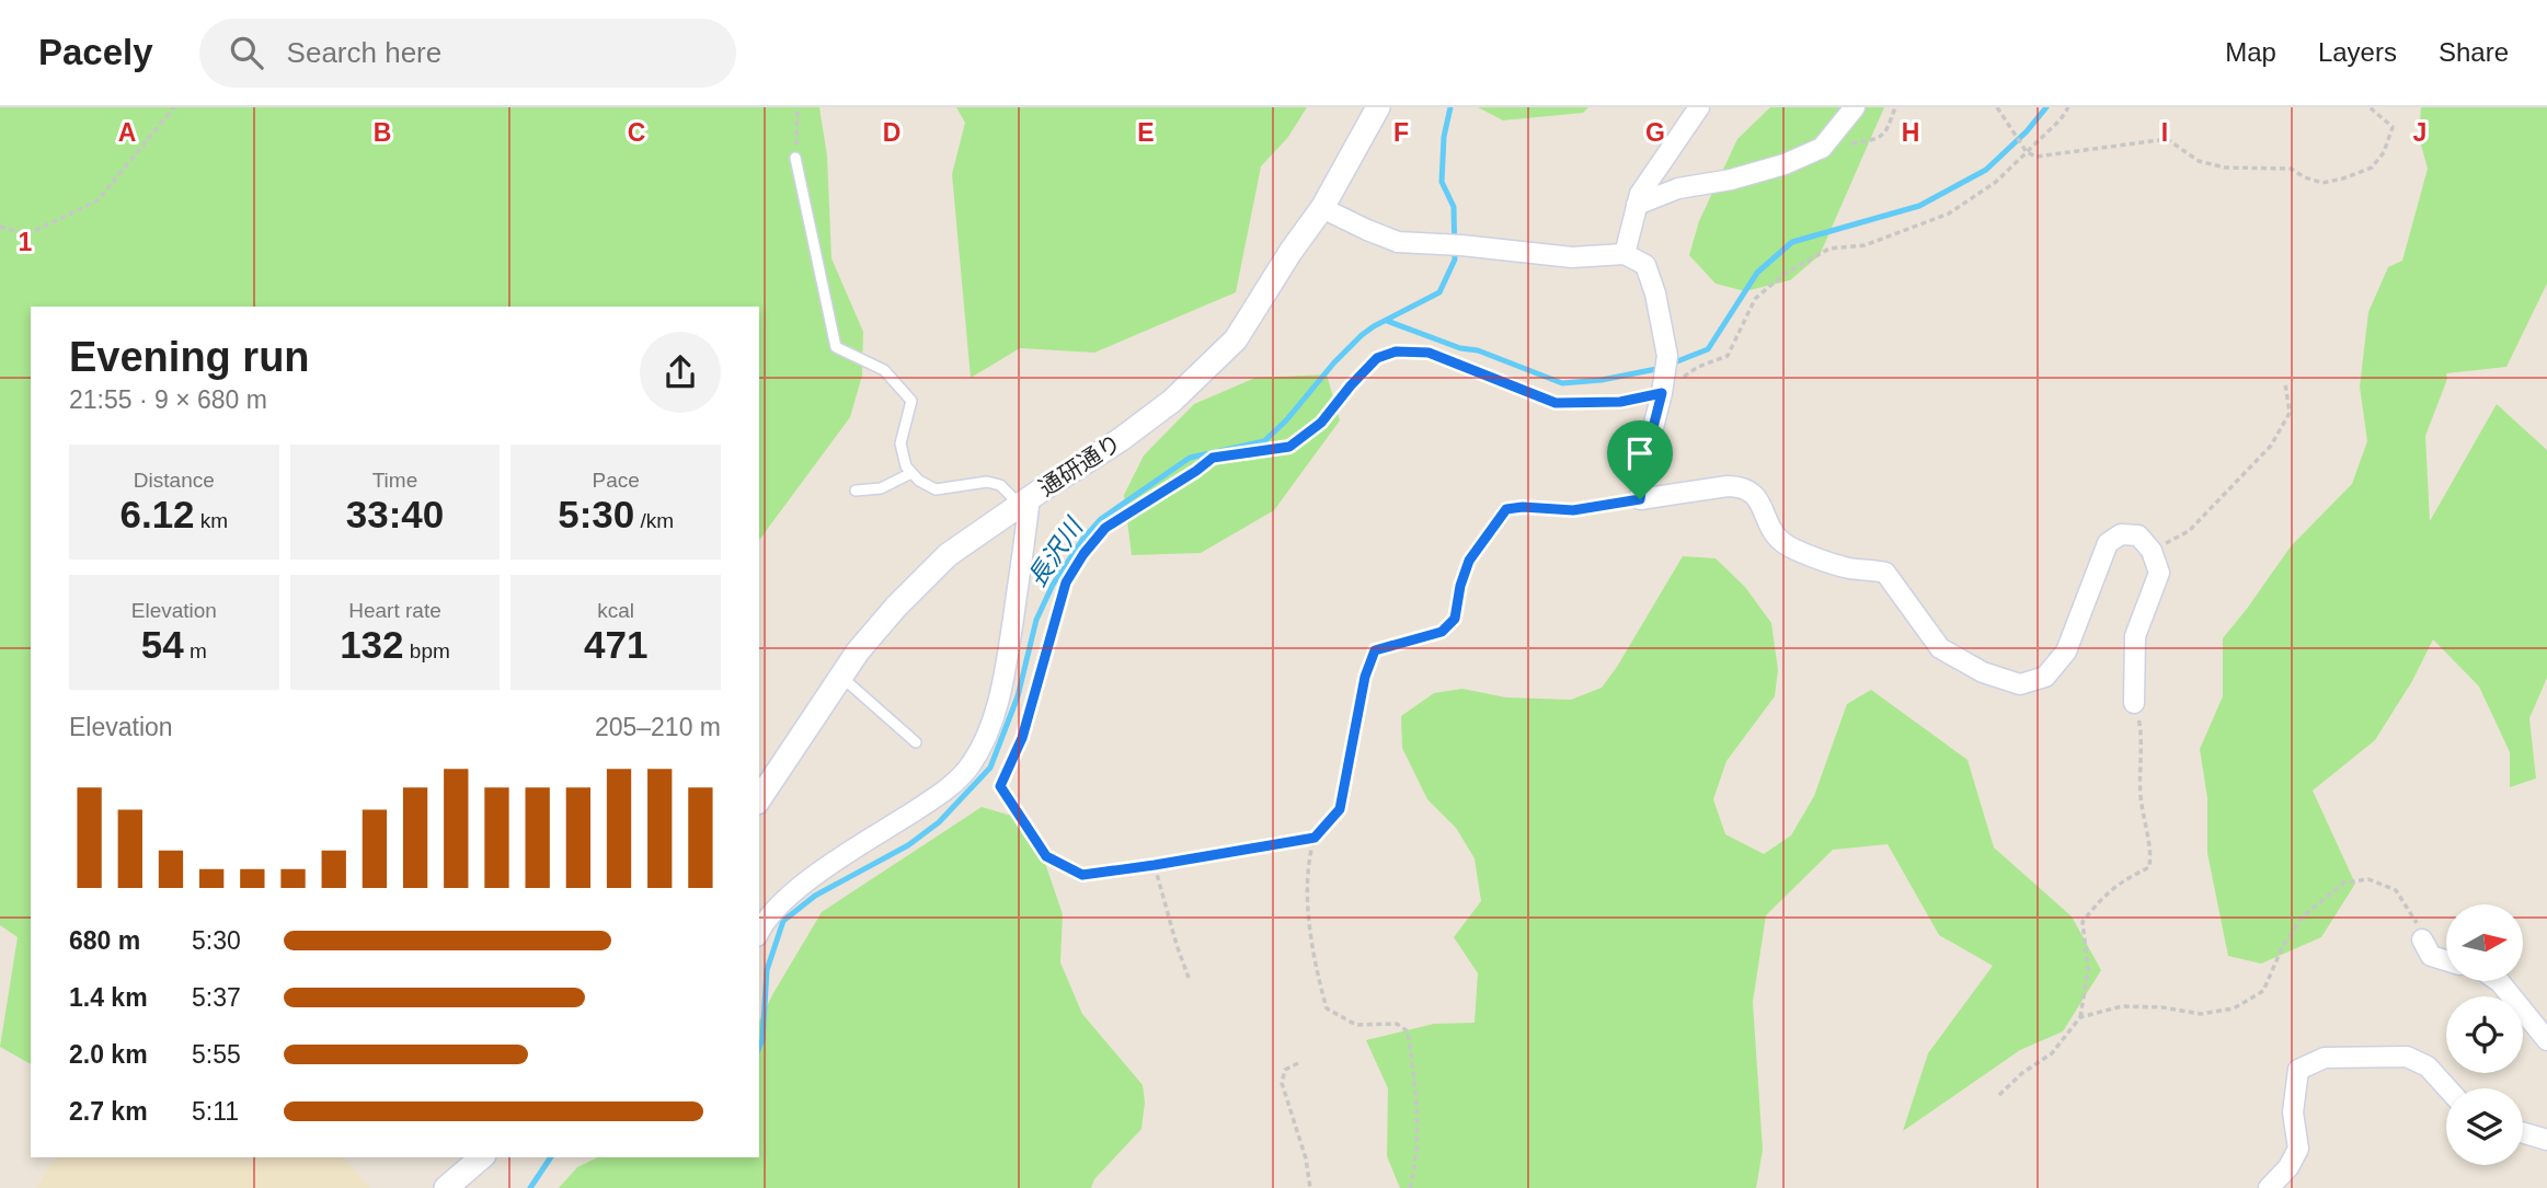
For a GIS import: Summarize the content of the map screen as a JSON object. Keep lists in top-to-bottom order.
{
  "streets": {
    "street": ["通研通り"]
  },
  "water": ["長沢川"],
  "north": "right",
  "page": {
    "header": "Pacely",
    "search": "Search here",
    "nav": ["Map", "Layers", "Share"],
    "heading": ["Evening run", "21:55 · 9 × 680 m"],
    "stats": [
      ["Distance", "6.12 km"],
      ["Time", "33:40"],
      ["Pace", "5:30 /km"],
      ["Elevation", "54 m"],
      ["Heart rate", "132 bpm"],
      ["kcal", "471"]
    ],
    "chart": ["Elevation", "205–210 m"],
    "list": [
      {
        "name": "680 m",
        "note": "5:30"
      },
      {
        "name": "1.4 km",
        "note": "5:37"
      },
      {
        "name": "2.0 km",
        "note": "5:55"
      },
      {
        "name": "2.7 km",
        "note": "5:11"
      }
    ]
  },
  "grid": {
    "columns": [
      "A",
      "B",
      "C",
      "D",
      "E",
      "F",
      "G",
      "H",
      "I",
      "J"
    ],
    "rows": ["1"]
  }
}
